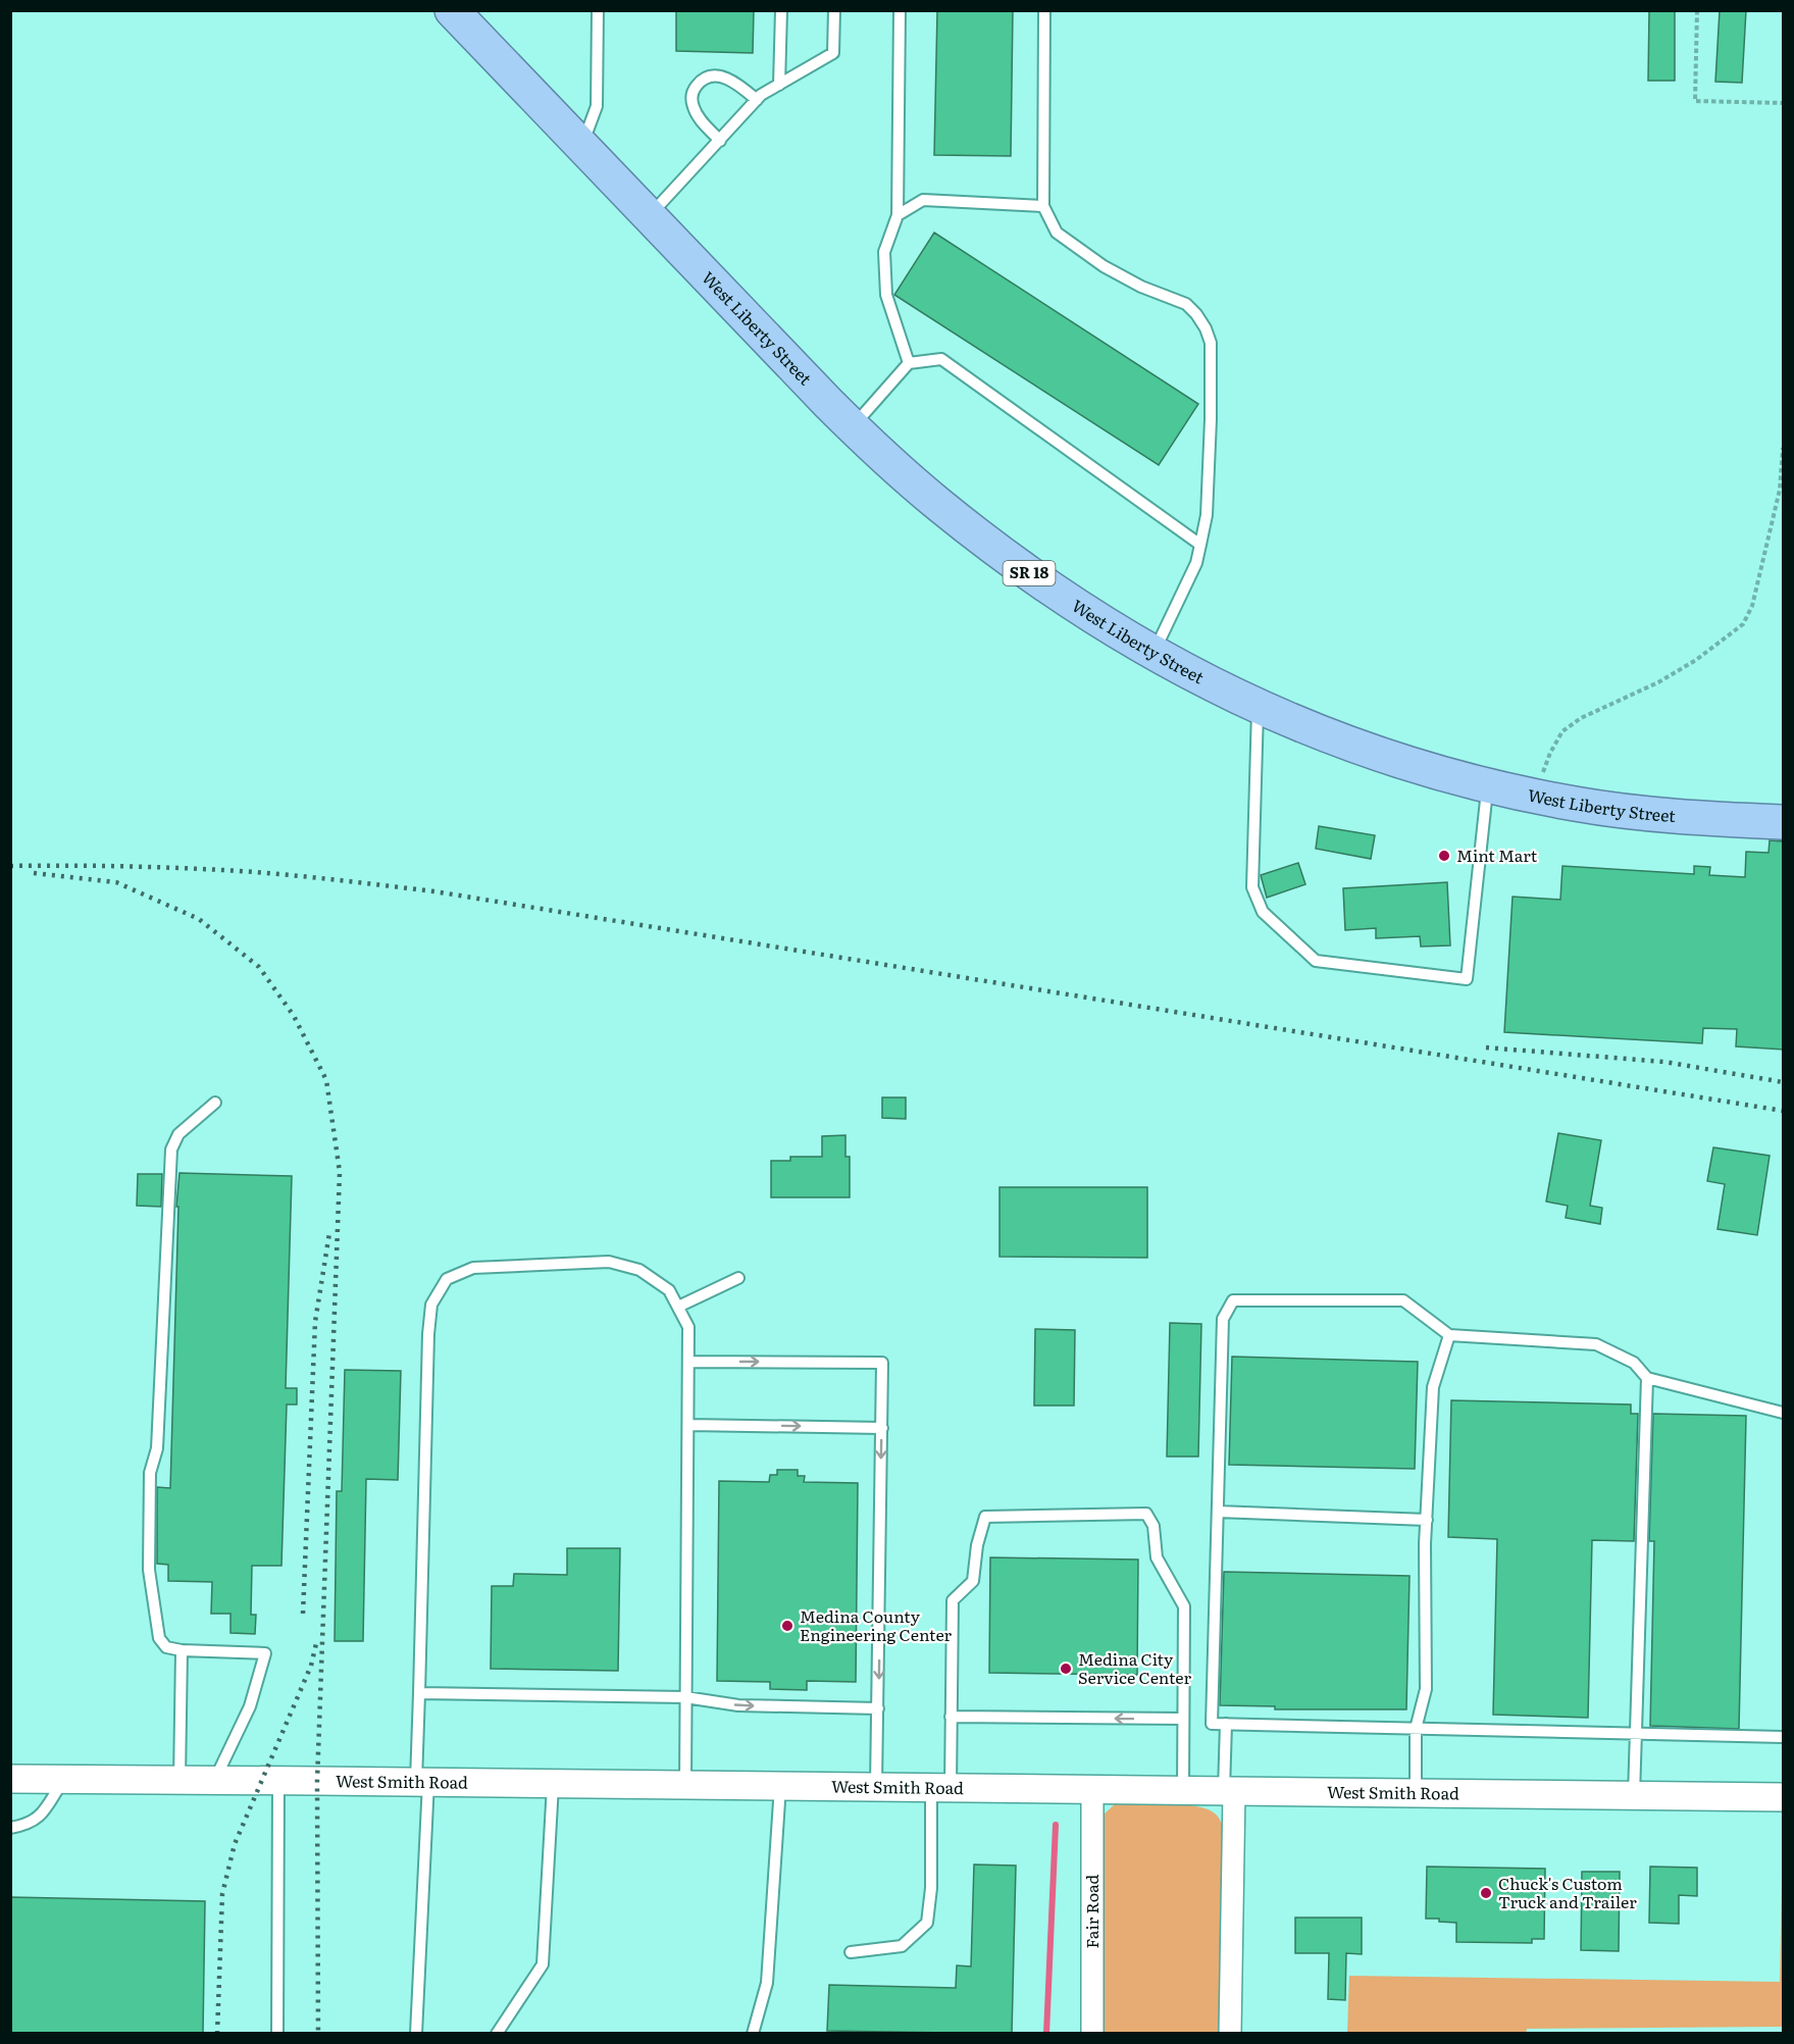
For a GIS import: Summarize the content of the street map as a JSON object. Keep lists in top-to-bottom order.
{
  "streets": {
    "highway": ["West Liberty Street", "SR 18"],
    "street": ["West Smith Road", "Fair Road"]
  },
  "crossings": [
    ["West Smith Road", "Fair Road"]
  ],
  "places": [
    "Mint Mart",
    "Medina County Engineering Center",
    "Medina City Service Center",
    "Chuck's Custom Truck and Trailer"
  ]
}
